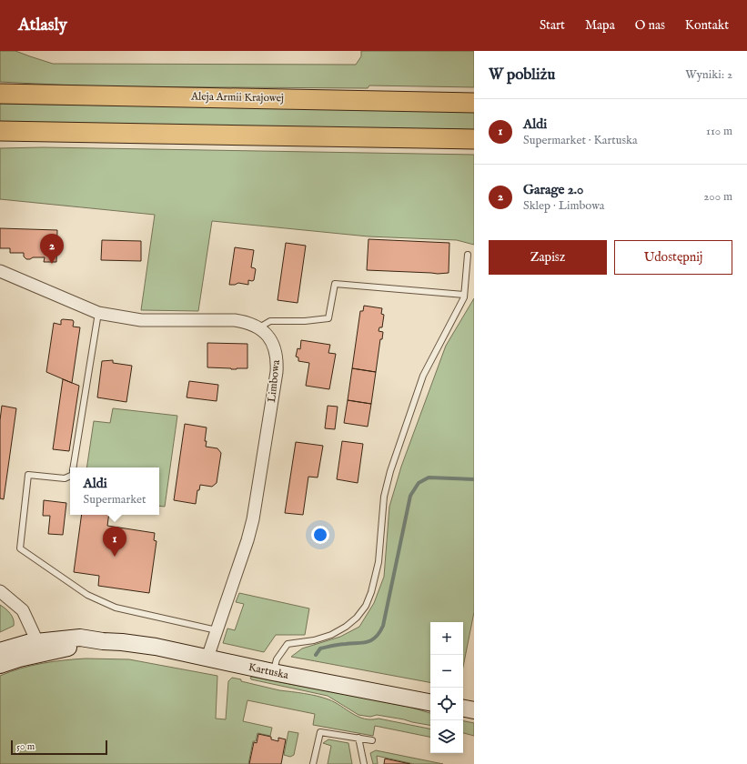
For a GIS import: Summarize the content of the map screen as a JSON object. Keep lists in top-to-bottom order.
{
  "streets": {
    "main road": ["Aleja Armii Krajowej"],
    "street": ["Limbowa", "Kartuska"]
  },
  "crossings": [
    ["Limbowa", "Kartuska"]
  ],
  "scale_bar": "50 m",
  "page": {
    "header": "Atlasly",
    "nav": [
      "Start",
      "Mapa",
      "O nas",
      "Kontakt"
    ],
    "heading": ["W pobliżu", "Wyniki: 2"],
    "list": [
      {
        "mark": "1",
        "name": "Aldi",
        "note": "Supermarket · Kartuska",
        "value": "110 m"
      },
      {
        "mark": "2",
        "name": "Garage 2.0",
        "note": "Sklep · Limbowa",
        "value": "200 m"
      }
    ],
    "buttons": ["Zapisz", "Udostępnij"],
    "pins": ["2", "1"],
    "popup": ["Aldi", "Supermarket"],
    "map_buttons": ["+", "−"],
    "scale": "50 m"
  }
}
